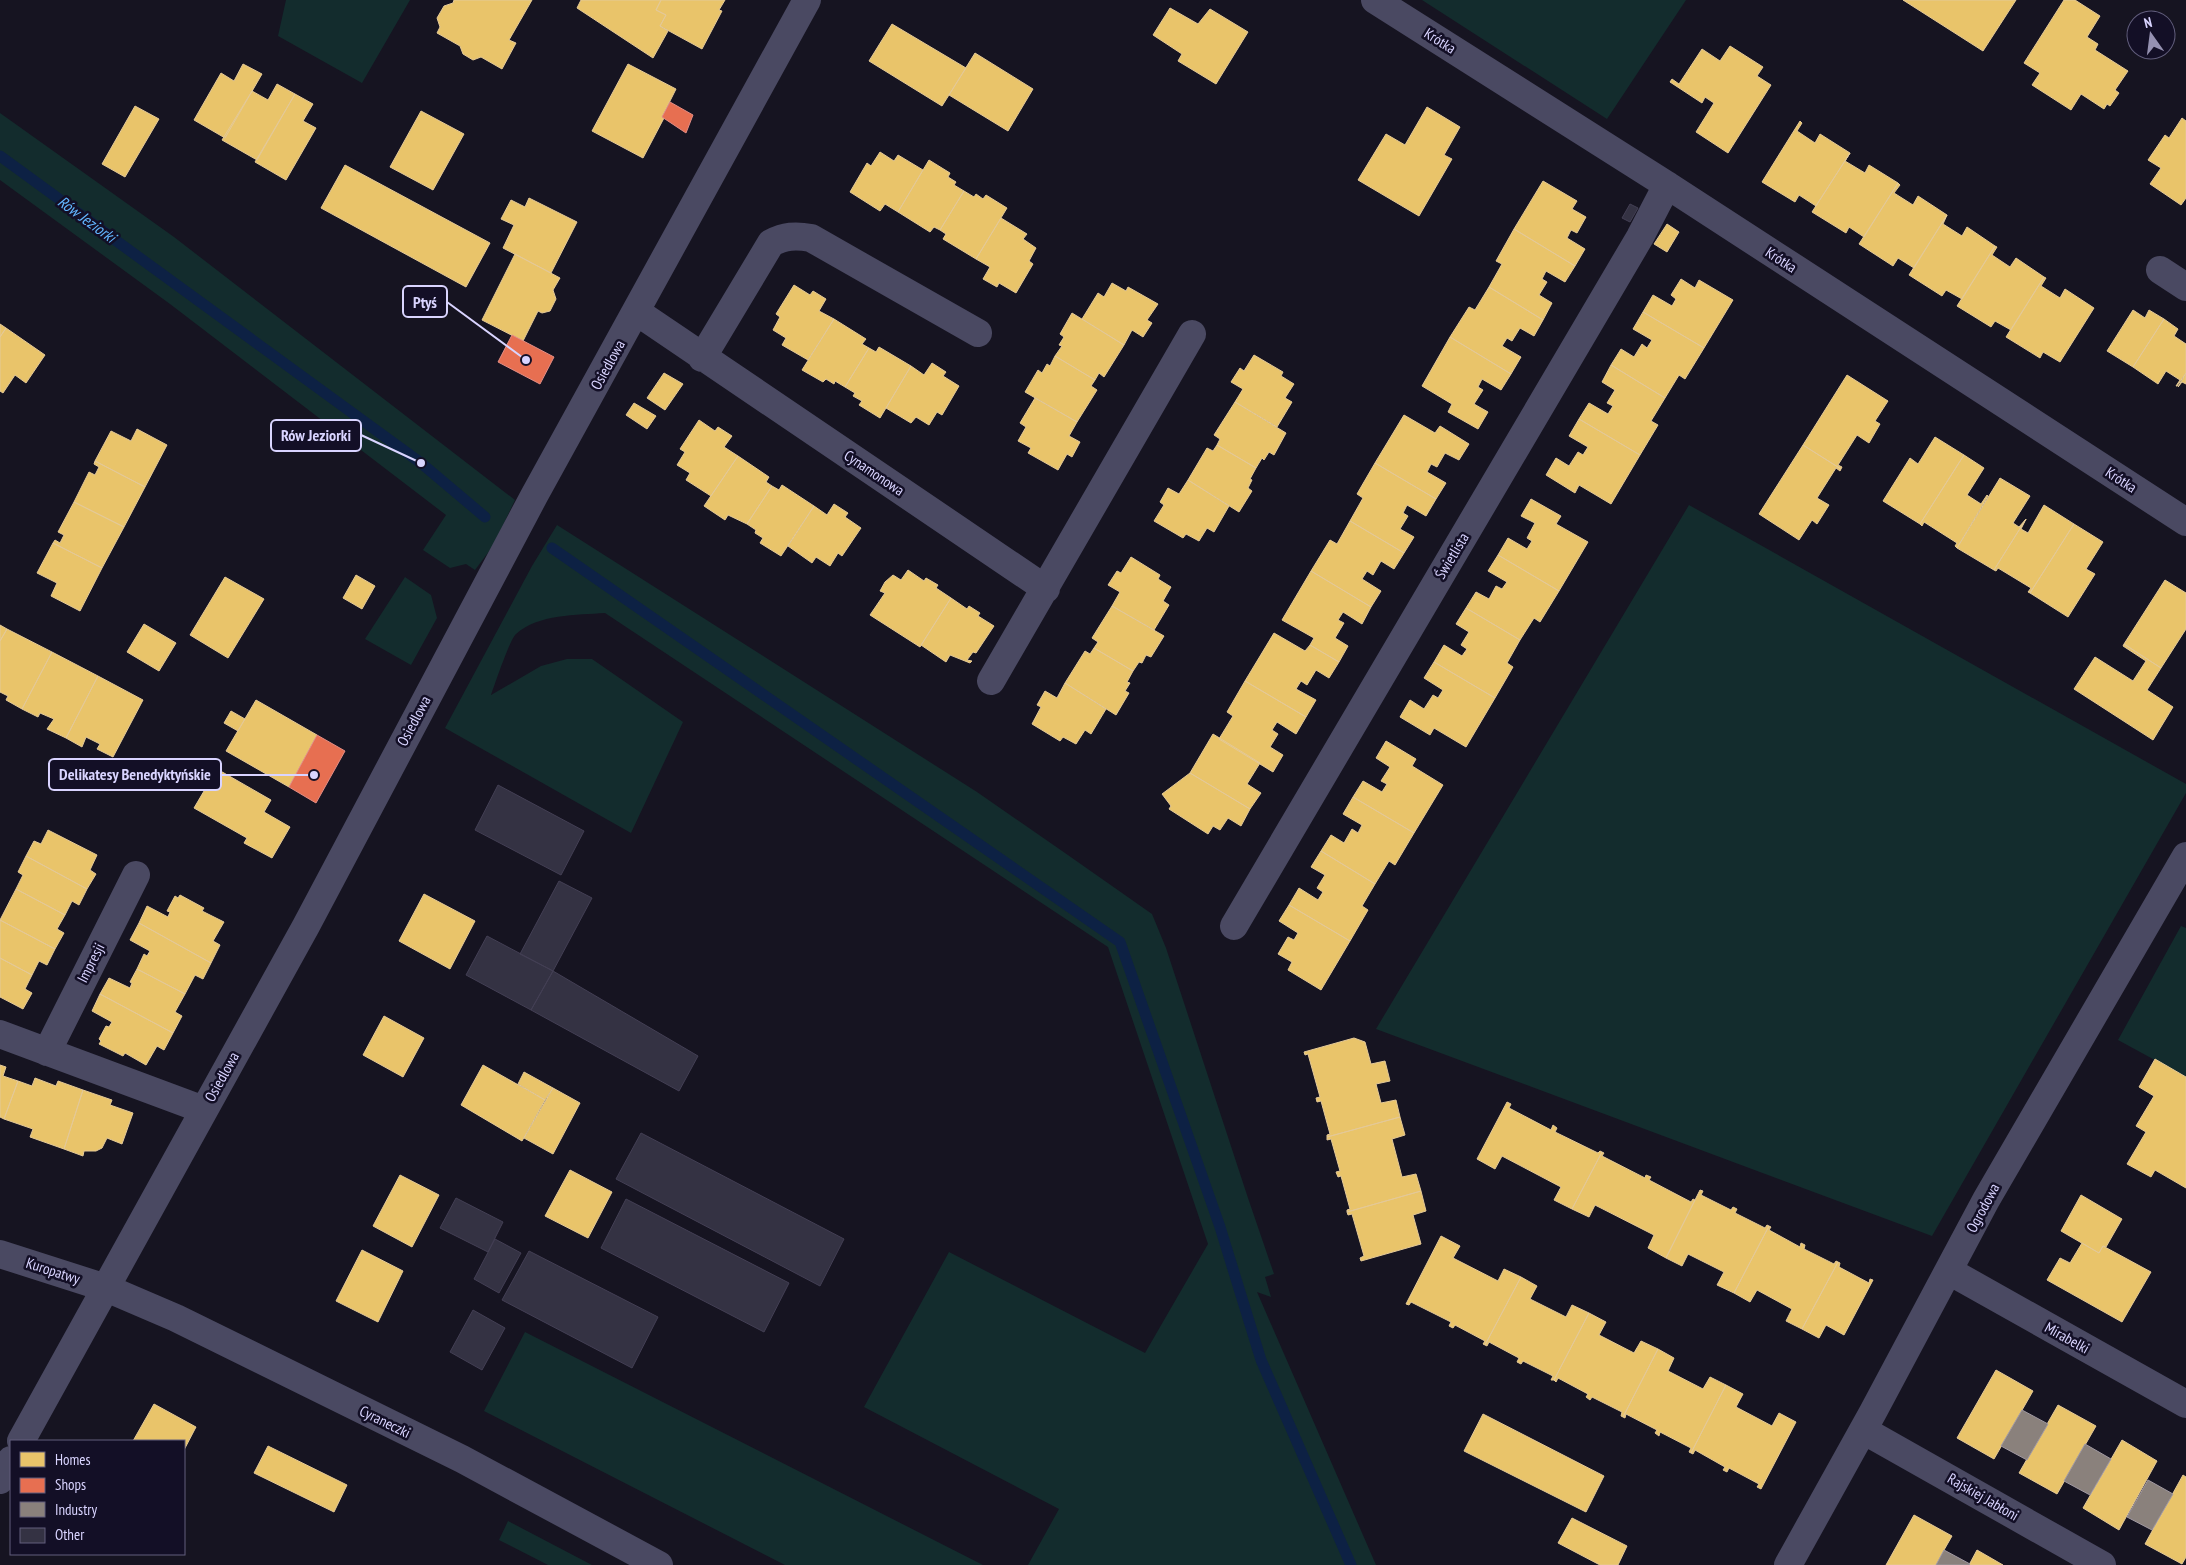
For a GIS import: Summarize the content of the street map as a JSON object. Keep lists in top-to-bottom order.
{
  "streets": {
    "street": [
      "Krótka",
      "Osiedlowa",
      "Cynamonowa",
      "Świetlista",
      "Impresji",
      "Ogrodowa",
      "Kuropatwy",
      "Mirabelki",
      "Cyraneczki",
      "Rajskiej Jabłoni"
    ]
  },
  "crossings": [
    ["Krótka", "Świetlista"],
    ["Osiedlowa", "Cynamonowa"],
    ["Osiedlowa", "Kuropatwy"],
    ["Osiedlowa", "Cyraneczki"],
    ["Ogrodowa", "Mirabelki"],
    ["Ogrodowa", "Rajskiej Jabłoni"],
    ["Kuropatwy", "Cyraneczki"]
  ],
  "water": ["Rów Jeziorki"],
  "places": ["Ptyś", "Rów Jeziorki", "Delikatesy Benedyktyńskie"],
  "legend": [
    "Homes",
    "Shops",
    "Industry",
    "Other"
  ],
  "north": "top"
}
